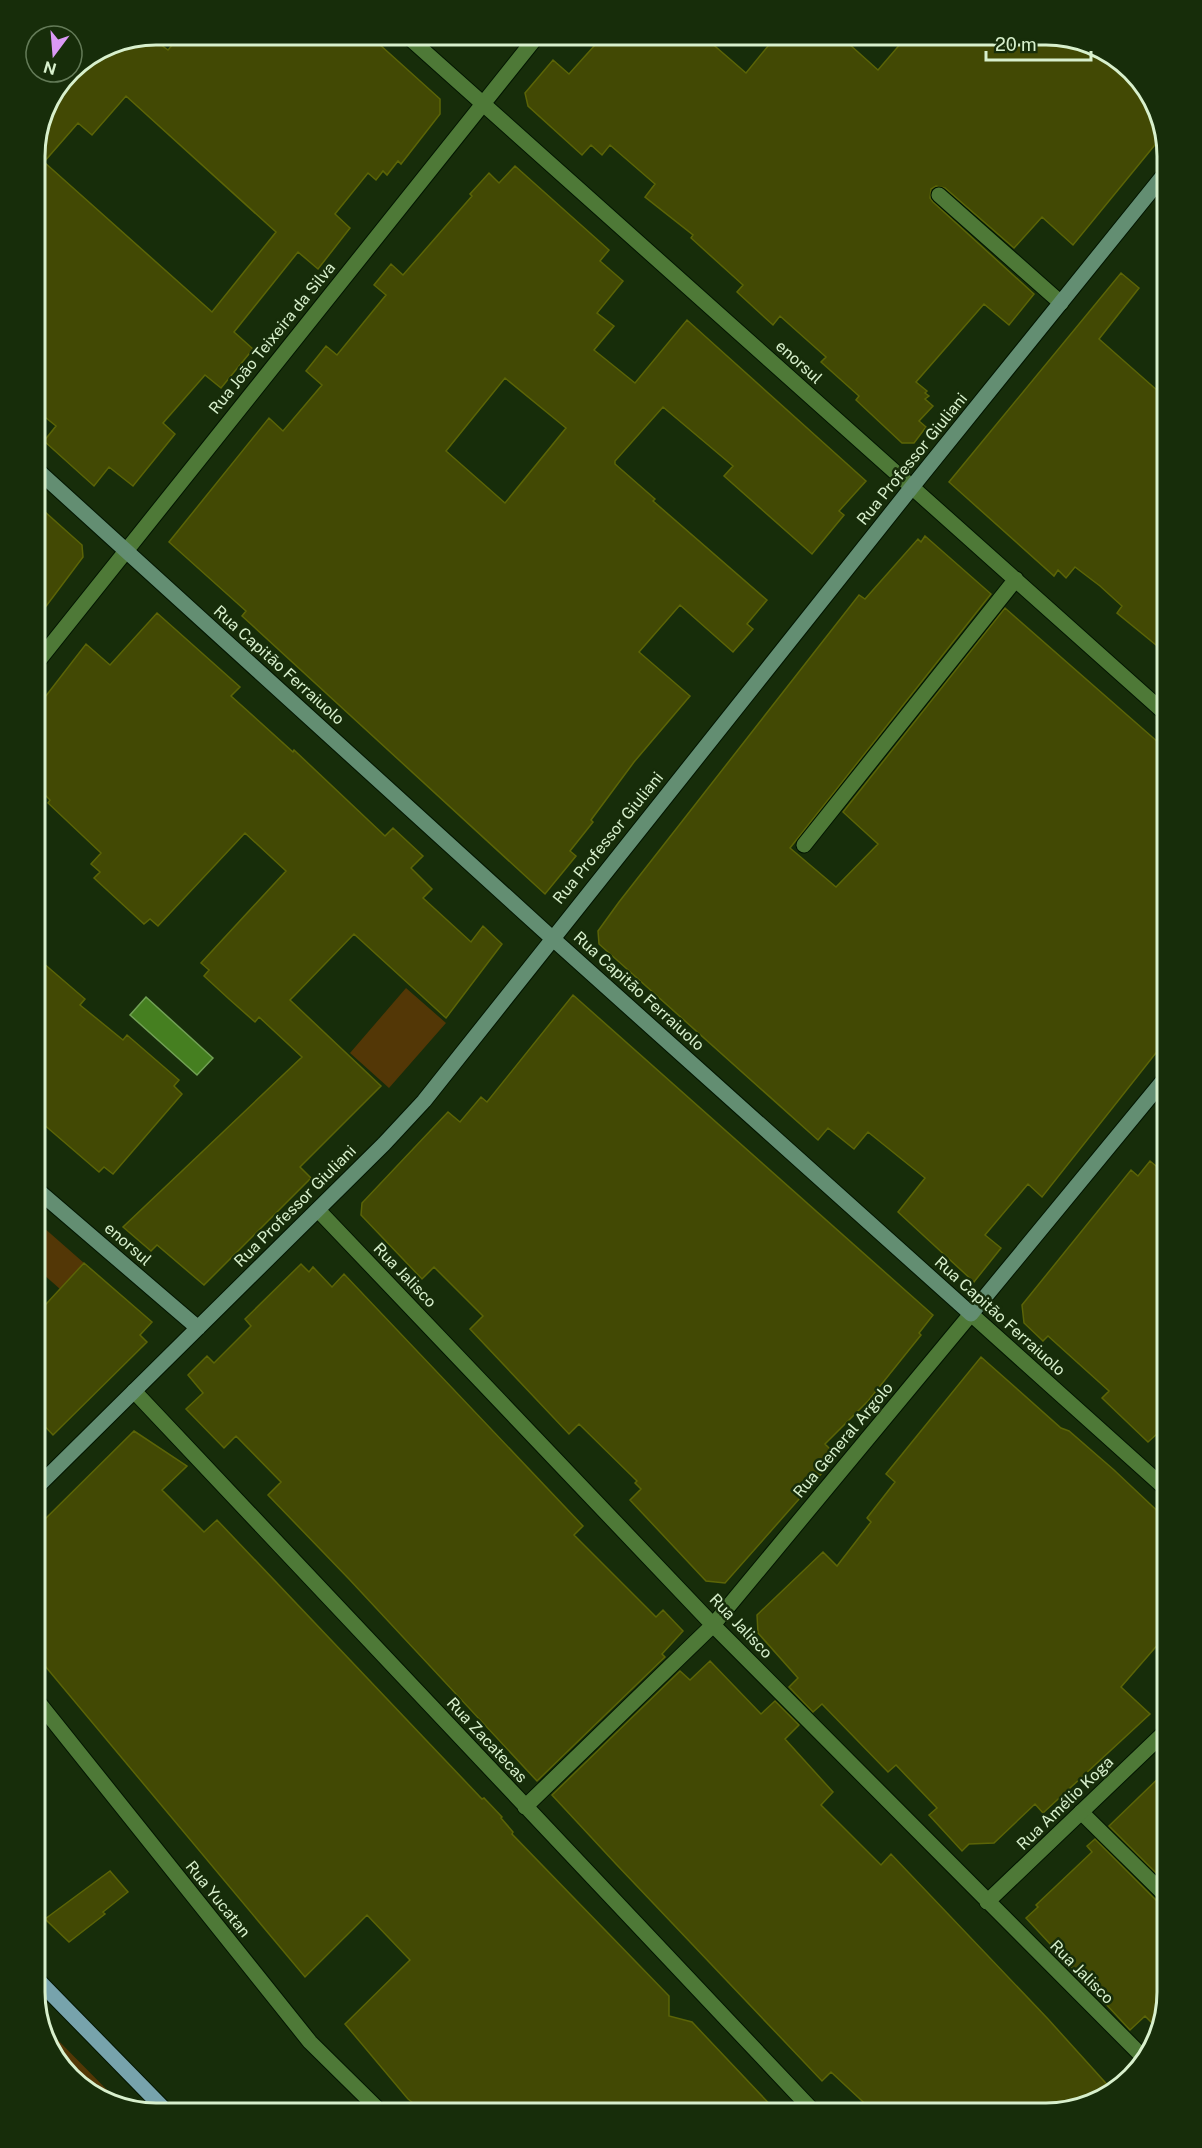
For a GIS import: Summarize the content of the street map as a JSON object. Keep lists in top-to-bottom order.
{
  "streets": {
    "street": [
      "Rua João Teixeira da Silva",
      "enorsul",
      "Rua Professor Giuliani",
      "Rua Capitão Ferraiuolo",
      "Rua Jalisco",
      "Rua General Argolo",
      "Rua Zacatecas",
      "Rua Amélio Koga",
      "Rua Yucatan"
    ]
  },
  "crossings": [
    ["Rua João Teixeira da Silva", "enorsul"],
    ["Rua João Teixeira da Silva", "Rua Capitão Ferraiuolo"],
    ["enorsul", "Rua Professor Giuliani"],
    ["Rua Professor Giuliani", "Rua Capitão Ferraiuolo"],
    ["Rua Professor Giuliani", "Rua Jalisco"],
    ["Rua Professor Giuliani", "Rua Zacatecas"],
    ["Rua Capitão Ferraiuolo", "Rua General Argolo"],
    ["Rua Jalisco", "Rua General Argolo"],
    ["Rua Jalisco", "Rua Amélio Koga"],
    ["Rua General Argolo", "Rua Zacatecas"]
  ],
  "scale_bar": "20 m",
  "north": "bottom"
}
